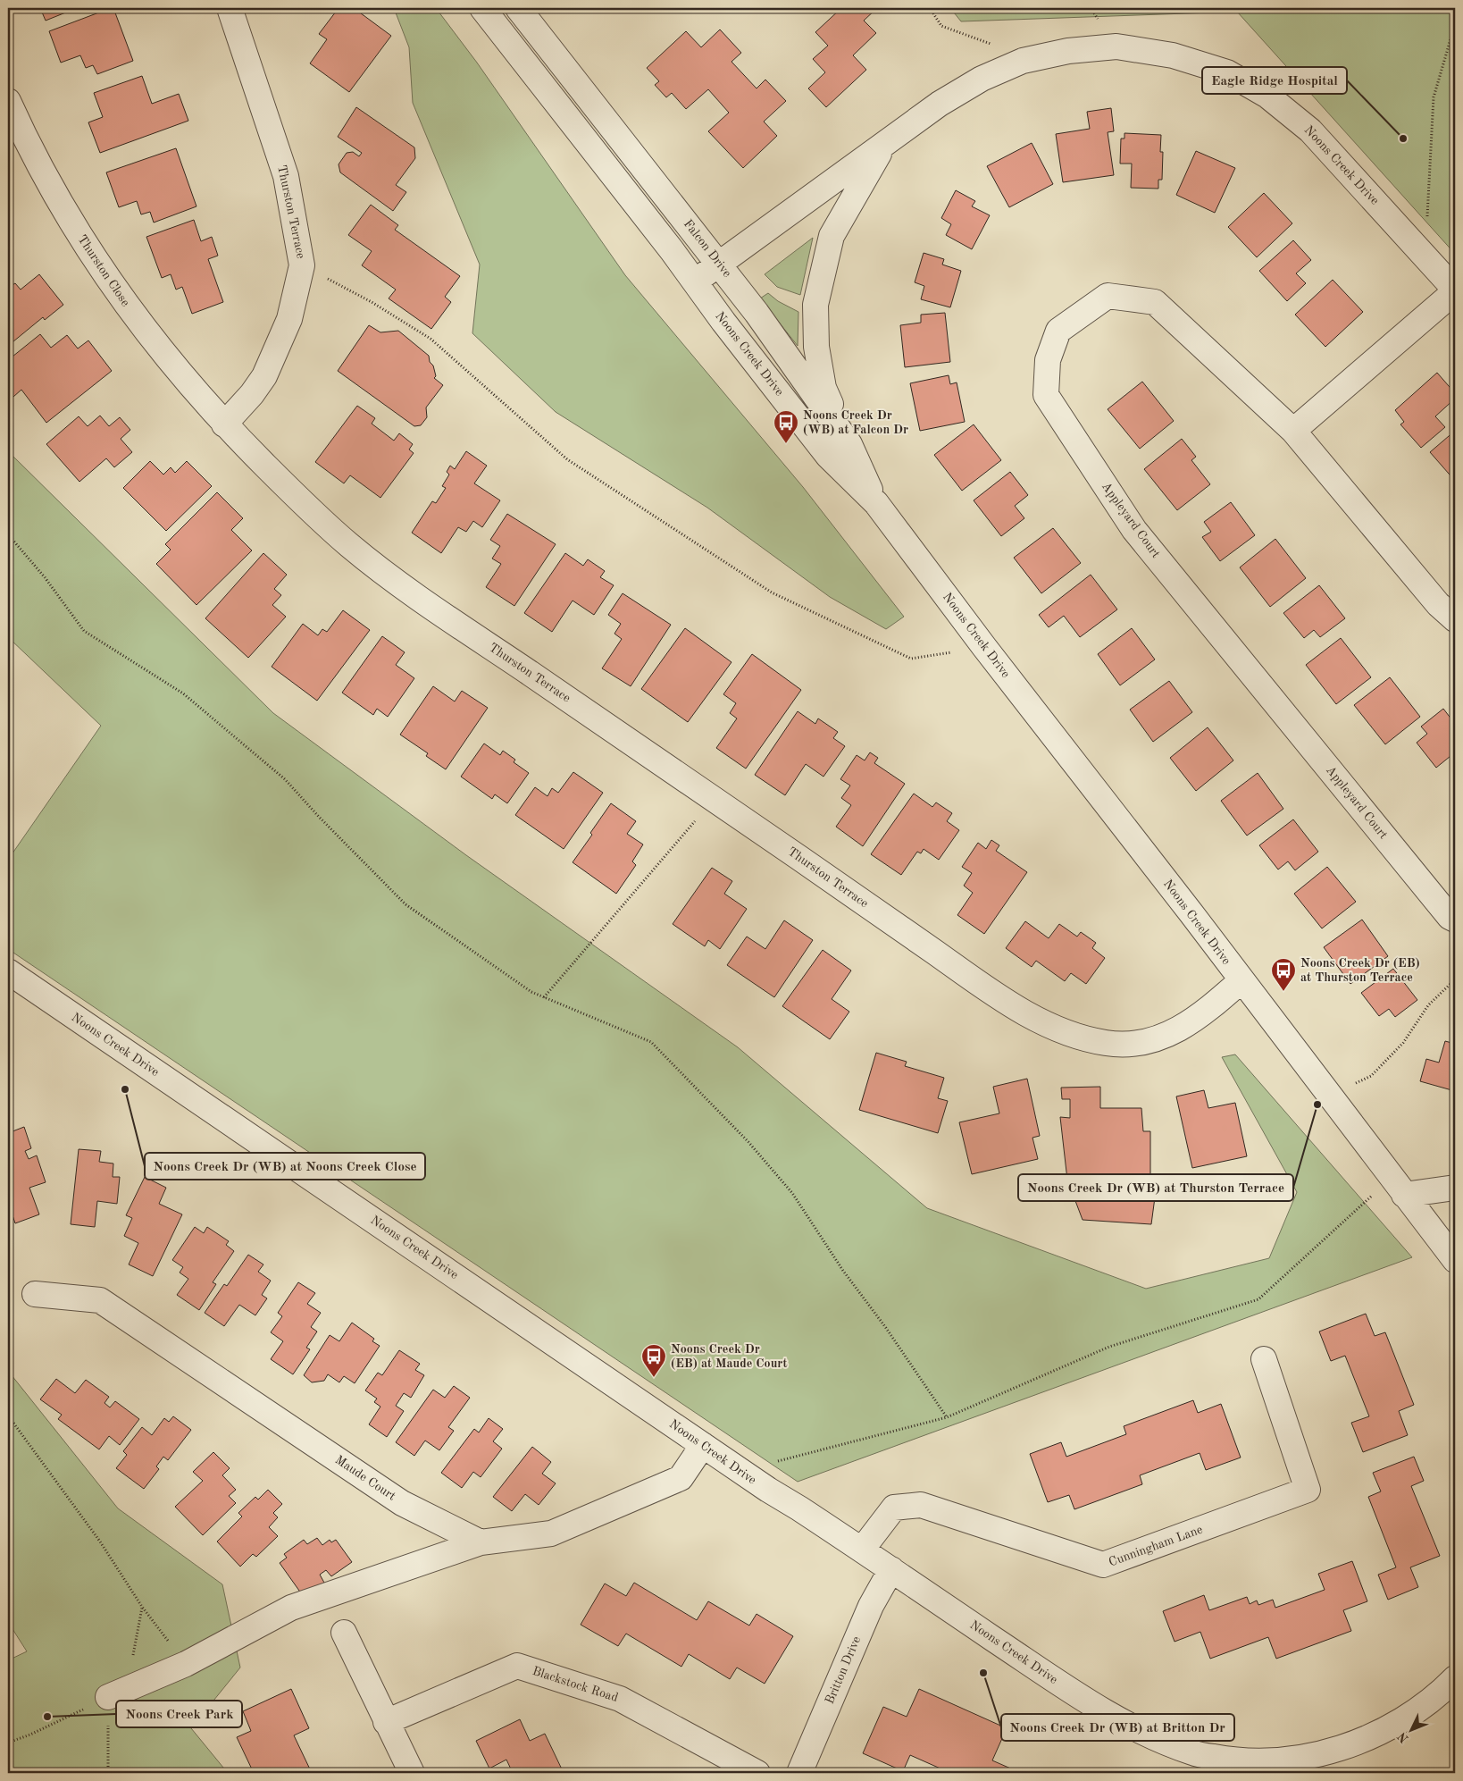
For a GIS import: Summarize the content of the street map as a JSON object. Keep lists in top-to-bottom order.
{
  "streets": {
    "street": [
      "Noons Creek Drive",
      "Thurston Terrace",
      "Falcon Drive",
      "Thurston Close",
      "Appleyard Court",
      "Maude Court",
      "Cunningham Lane",
      "Britton Drive",
      "Blackstock Road"
    ]
  },
  "crossings": [
    ["Noons Creek Drive", "Thurston Terrace"],
    ["Noons Creek Drive", "Falcon Drive"],
    ["Noons Creek Drive", "Cunningham Lane"],
    ["Noons Creek Drive", "Britton Drive"],
    ["Thurston Terrace", "Thurston Close"]
  ],
  "places": {
    "other": [
      "Eagle Ridge Hospital",
      "Noons Creek Dr (WB) at Noons Creek Close",
      "Noons Creek Dr (WB) at Thurston Terrace",
      "Noons Creek Dr (WB) at Britton Dr",
      "Noons Creek Park"
    ],
    "bus stop": ["Noons Creek Dr (WB) at Falcon Dr", "Noons Creek Dr (EB) at Thurston Terrace", "Noons Creek Dr (EB) at Maude Court"]
  },
  "north": "bottom left"
}
